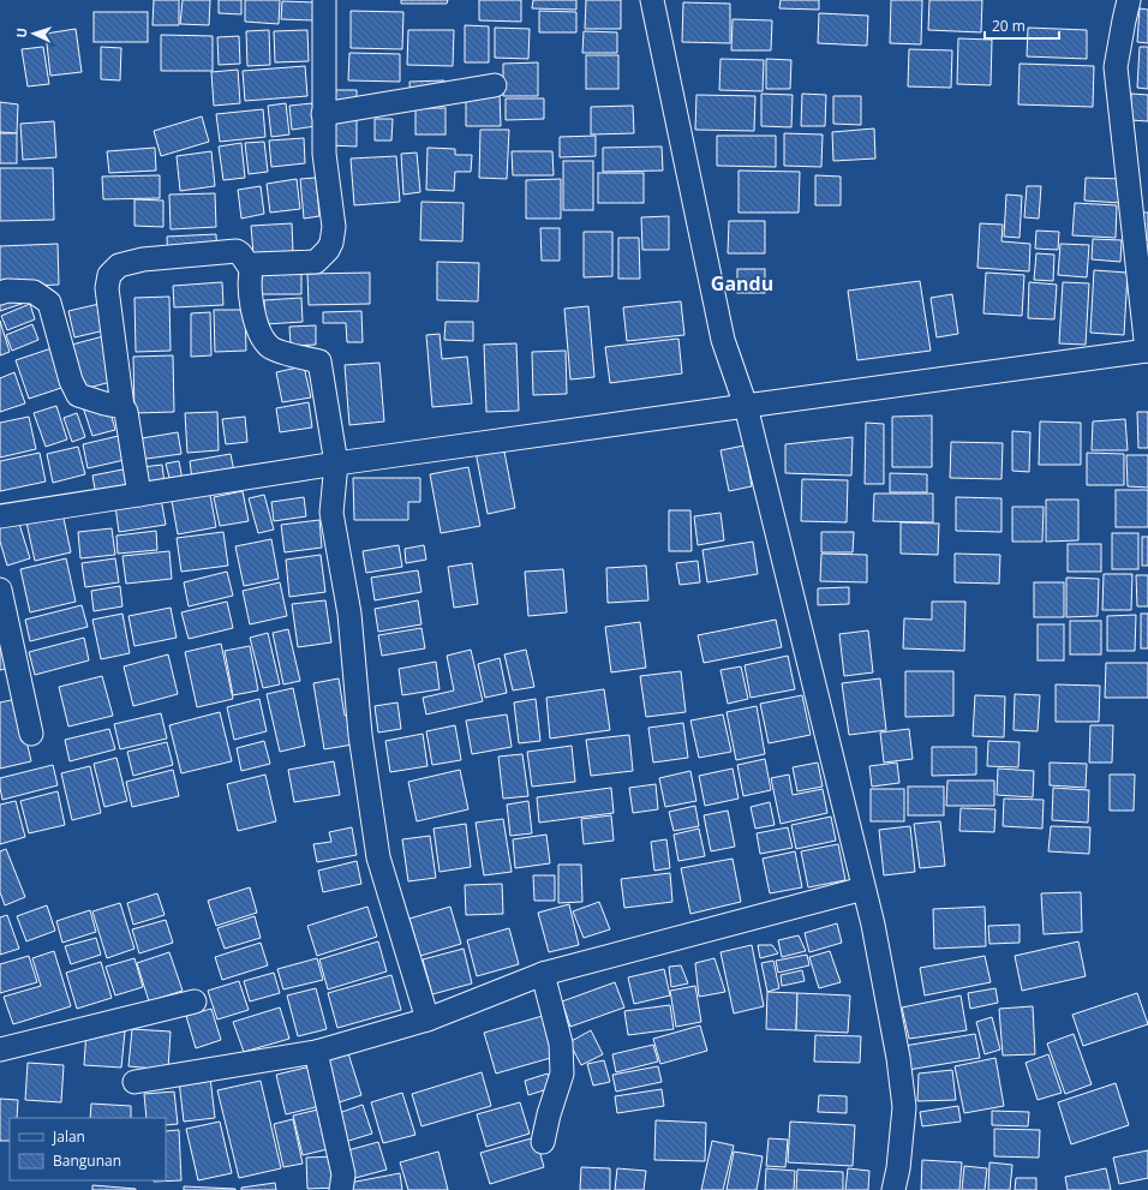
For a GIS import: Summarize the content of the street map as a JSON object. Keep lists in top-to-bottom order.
{
  "districts": ["Gandu"],
  "legend": ["Jalan", "Bangunan"],
  "scale_bar": "20 m",
  "north": "left"
}
